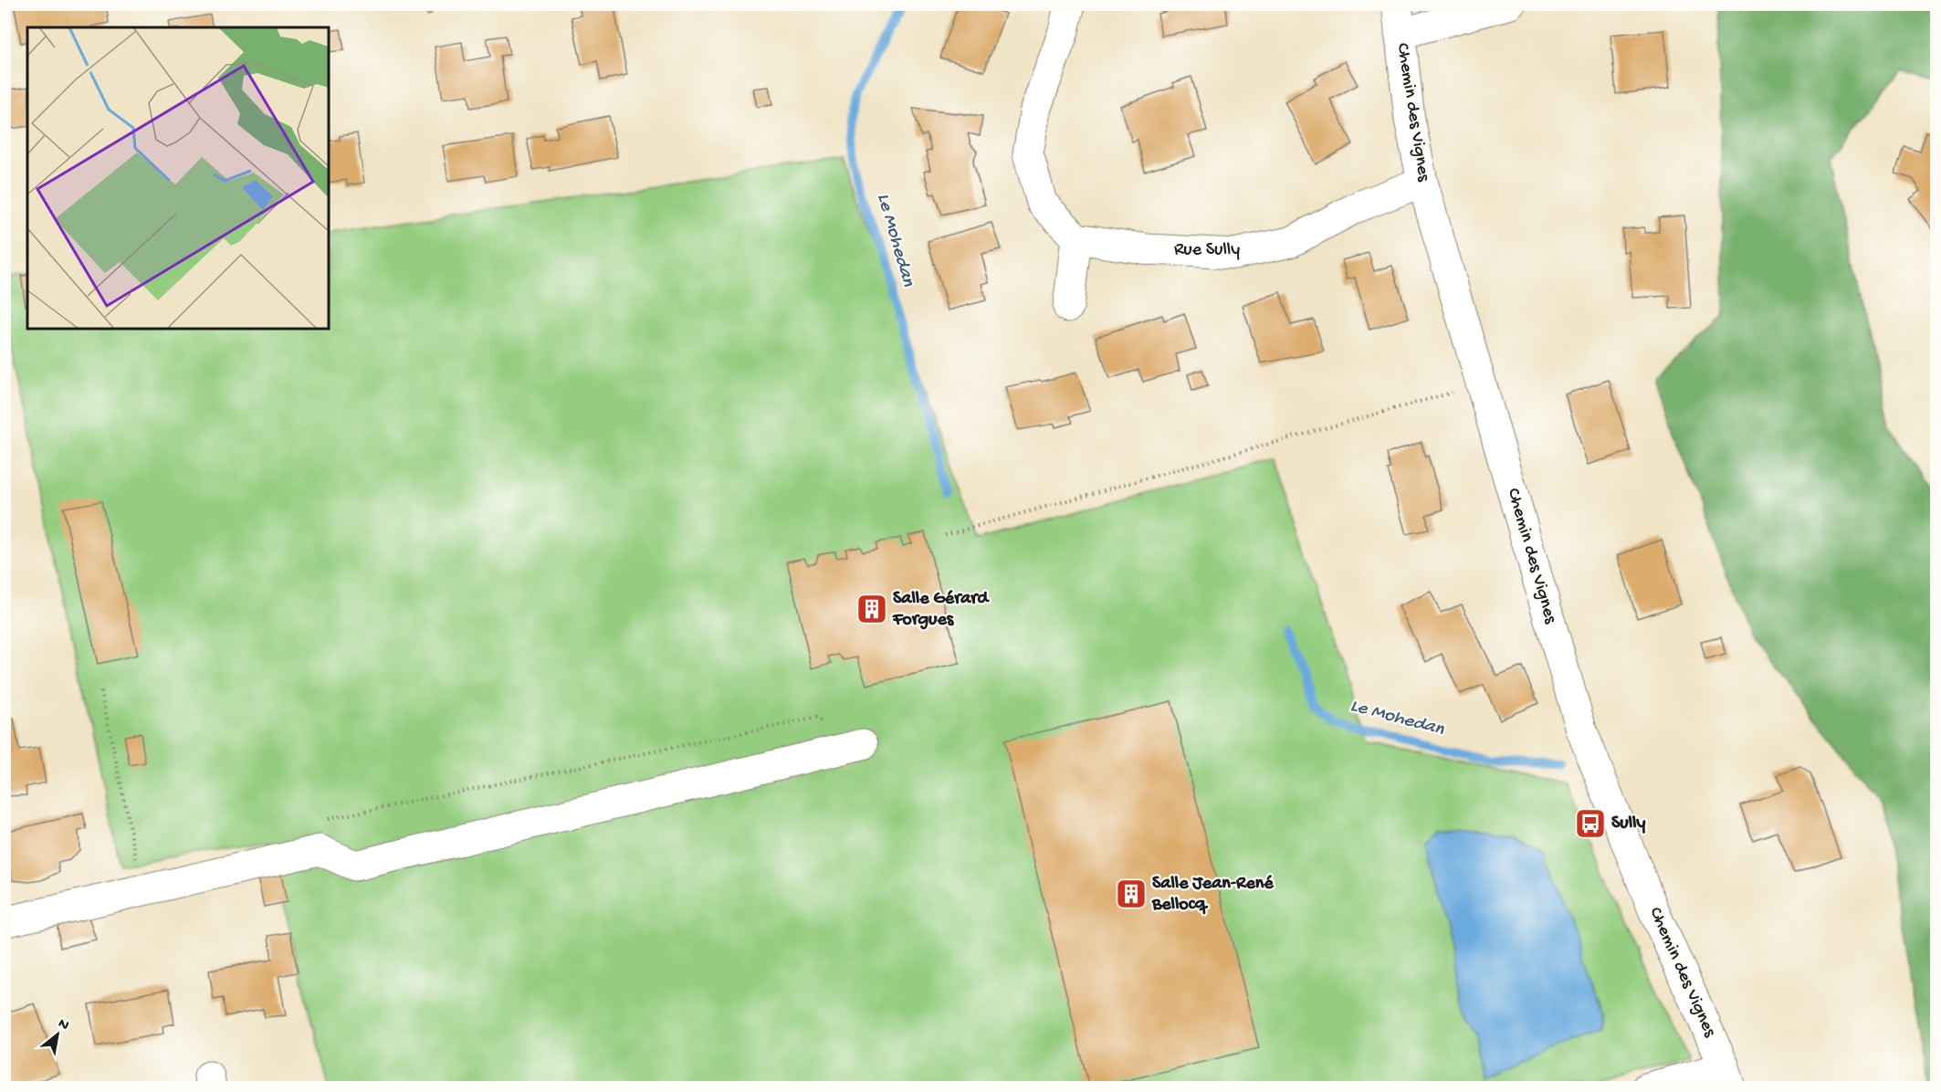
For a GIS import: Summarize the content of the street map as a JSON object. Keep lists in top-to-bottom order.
{
  "streets": {
    "street": ["Chemin des Vignes", "Rue Sully"]
  },
  "crossings": [
    ["Chemin des Vignes", "Rue Sully"]
  ],
  "water": ["Le Mohedan"],
  "places": {
    "building": ["Salle Gérard Forgues", "Salle Jean-René Bellocq"],
    "bus stop": ["Sully"]
  },
  "north": "top right"
}
